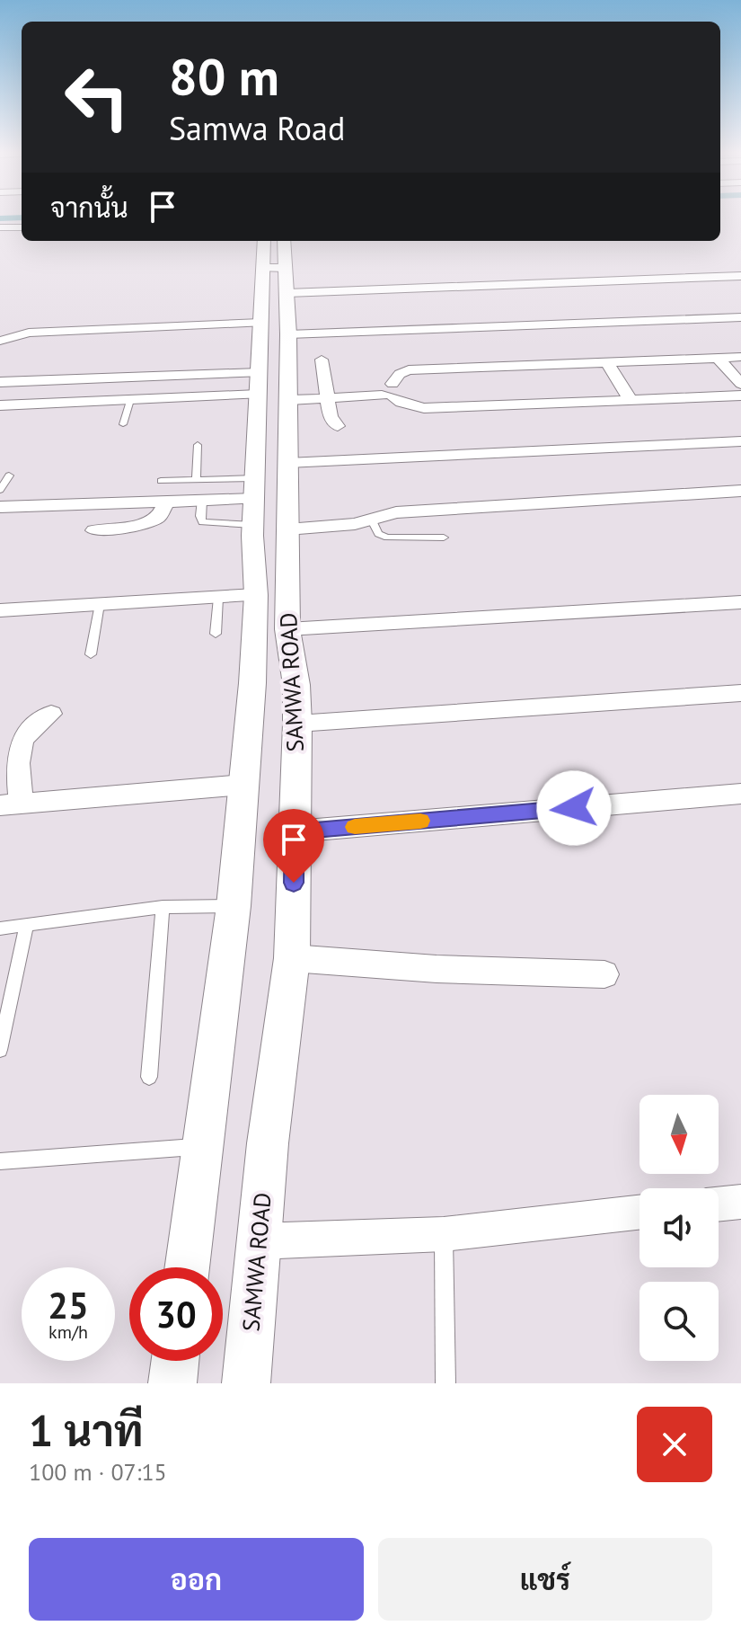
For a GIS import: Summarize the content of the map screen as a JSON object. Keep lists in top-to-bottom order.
{
  "streets": {
    "street": ["SAMWA ROAD"]
  },
  "north": "bottom",
  "page": {
    "turn": ["80 m", "Samwa Road"],
    "then": "จากนั้น",
    "speed": "25 km/h",
    "limit": "30",
    "heading": ["1 นาที", "100 m · 07:15"],
    "buttons": ["ออก", "แชร์"]
  }
}
